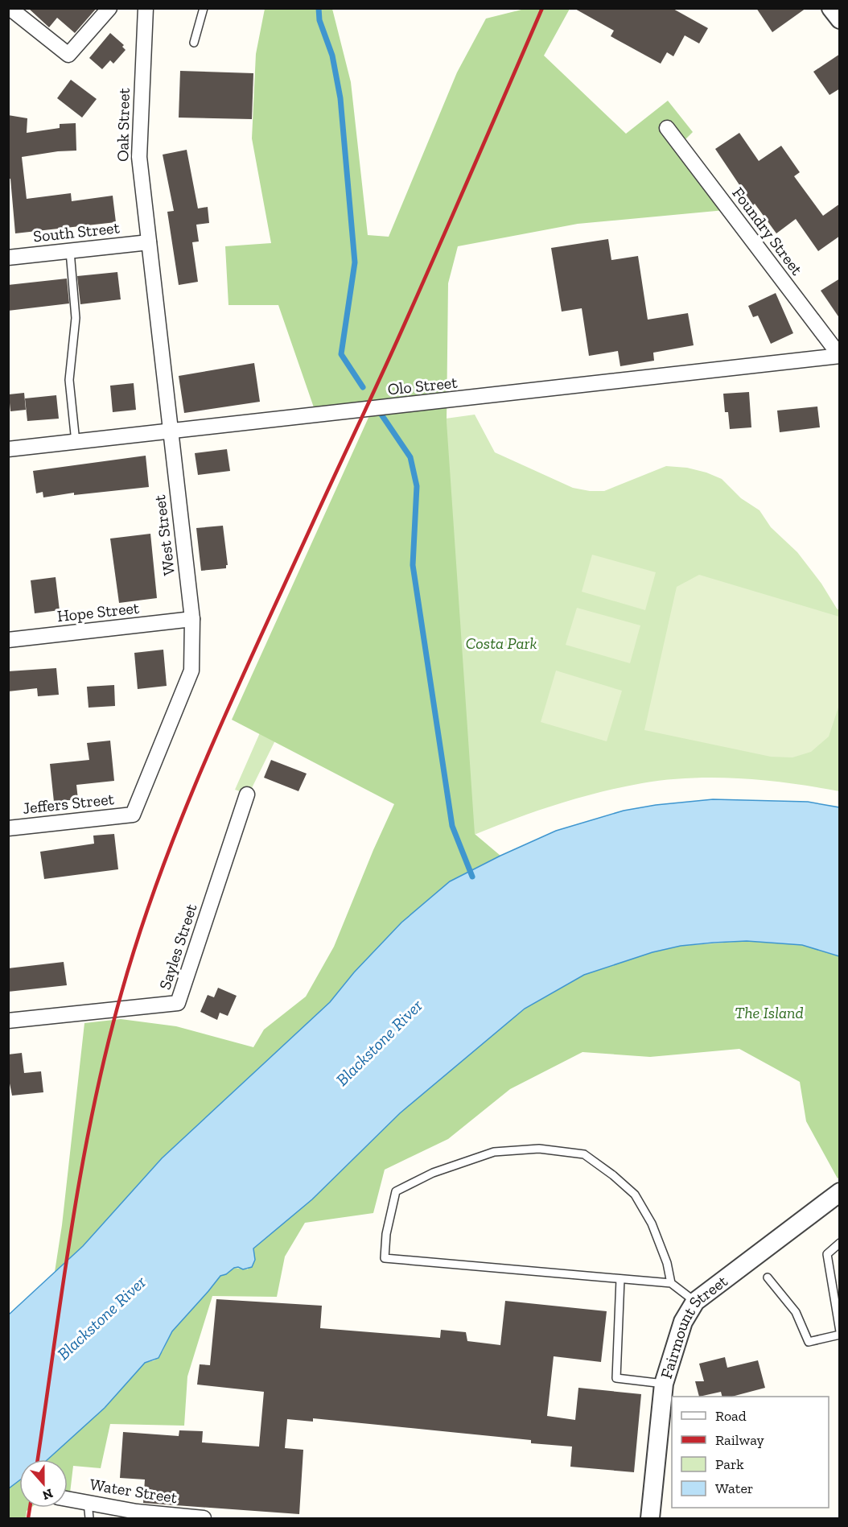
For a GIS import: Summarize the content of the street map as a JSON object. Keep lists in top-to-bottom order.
{
  "streets": {
    "street": [
      "Oak Street",
      "Foundry Street",
      "South Street",
      "Olo Street",
      "West Street",
      "Hope Street",
      "Jeffers Street",
      "Sayles Street",
      "Fairmount Street",
      "Water Street"
    ]
  },
  "crossings": [
    ["Oak Street", "South Street"],
    ["Oak Street", "West Street"],
    ["Foundry Street", "Olo Street"],
    ["South Street", "West Street"],
    ["Olo Street", "West Street"],
    ["West Street", "Hope Street"],
    ["West Street", "Jeffers Street"]
  ],
  "water": ["Blackstone River"],
  "parks": ["Costa Park", "The Island"],
  "legend": [
    "Road",
    "Railway",
    "Park",
    "Water"
  ],
  "north": "bottom"
}
